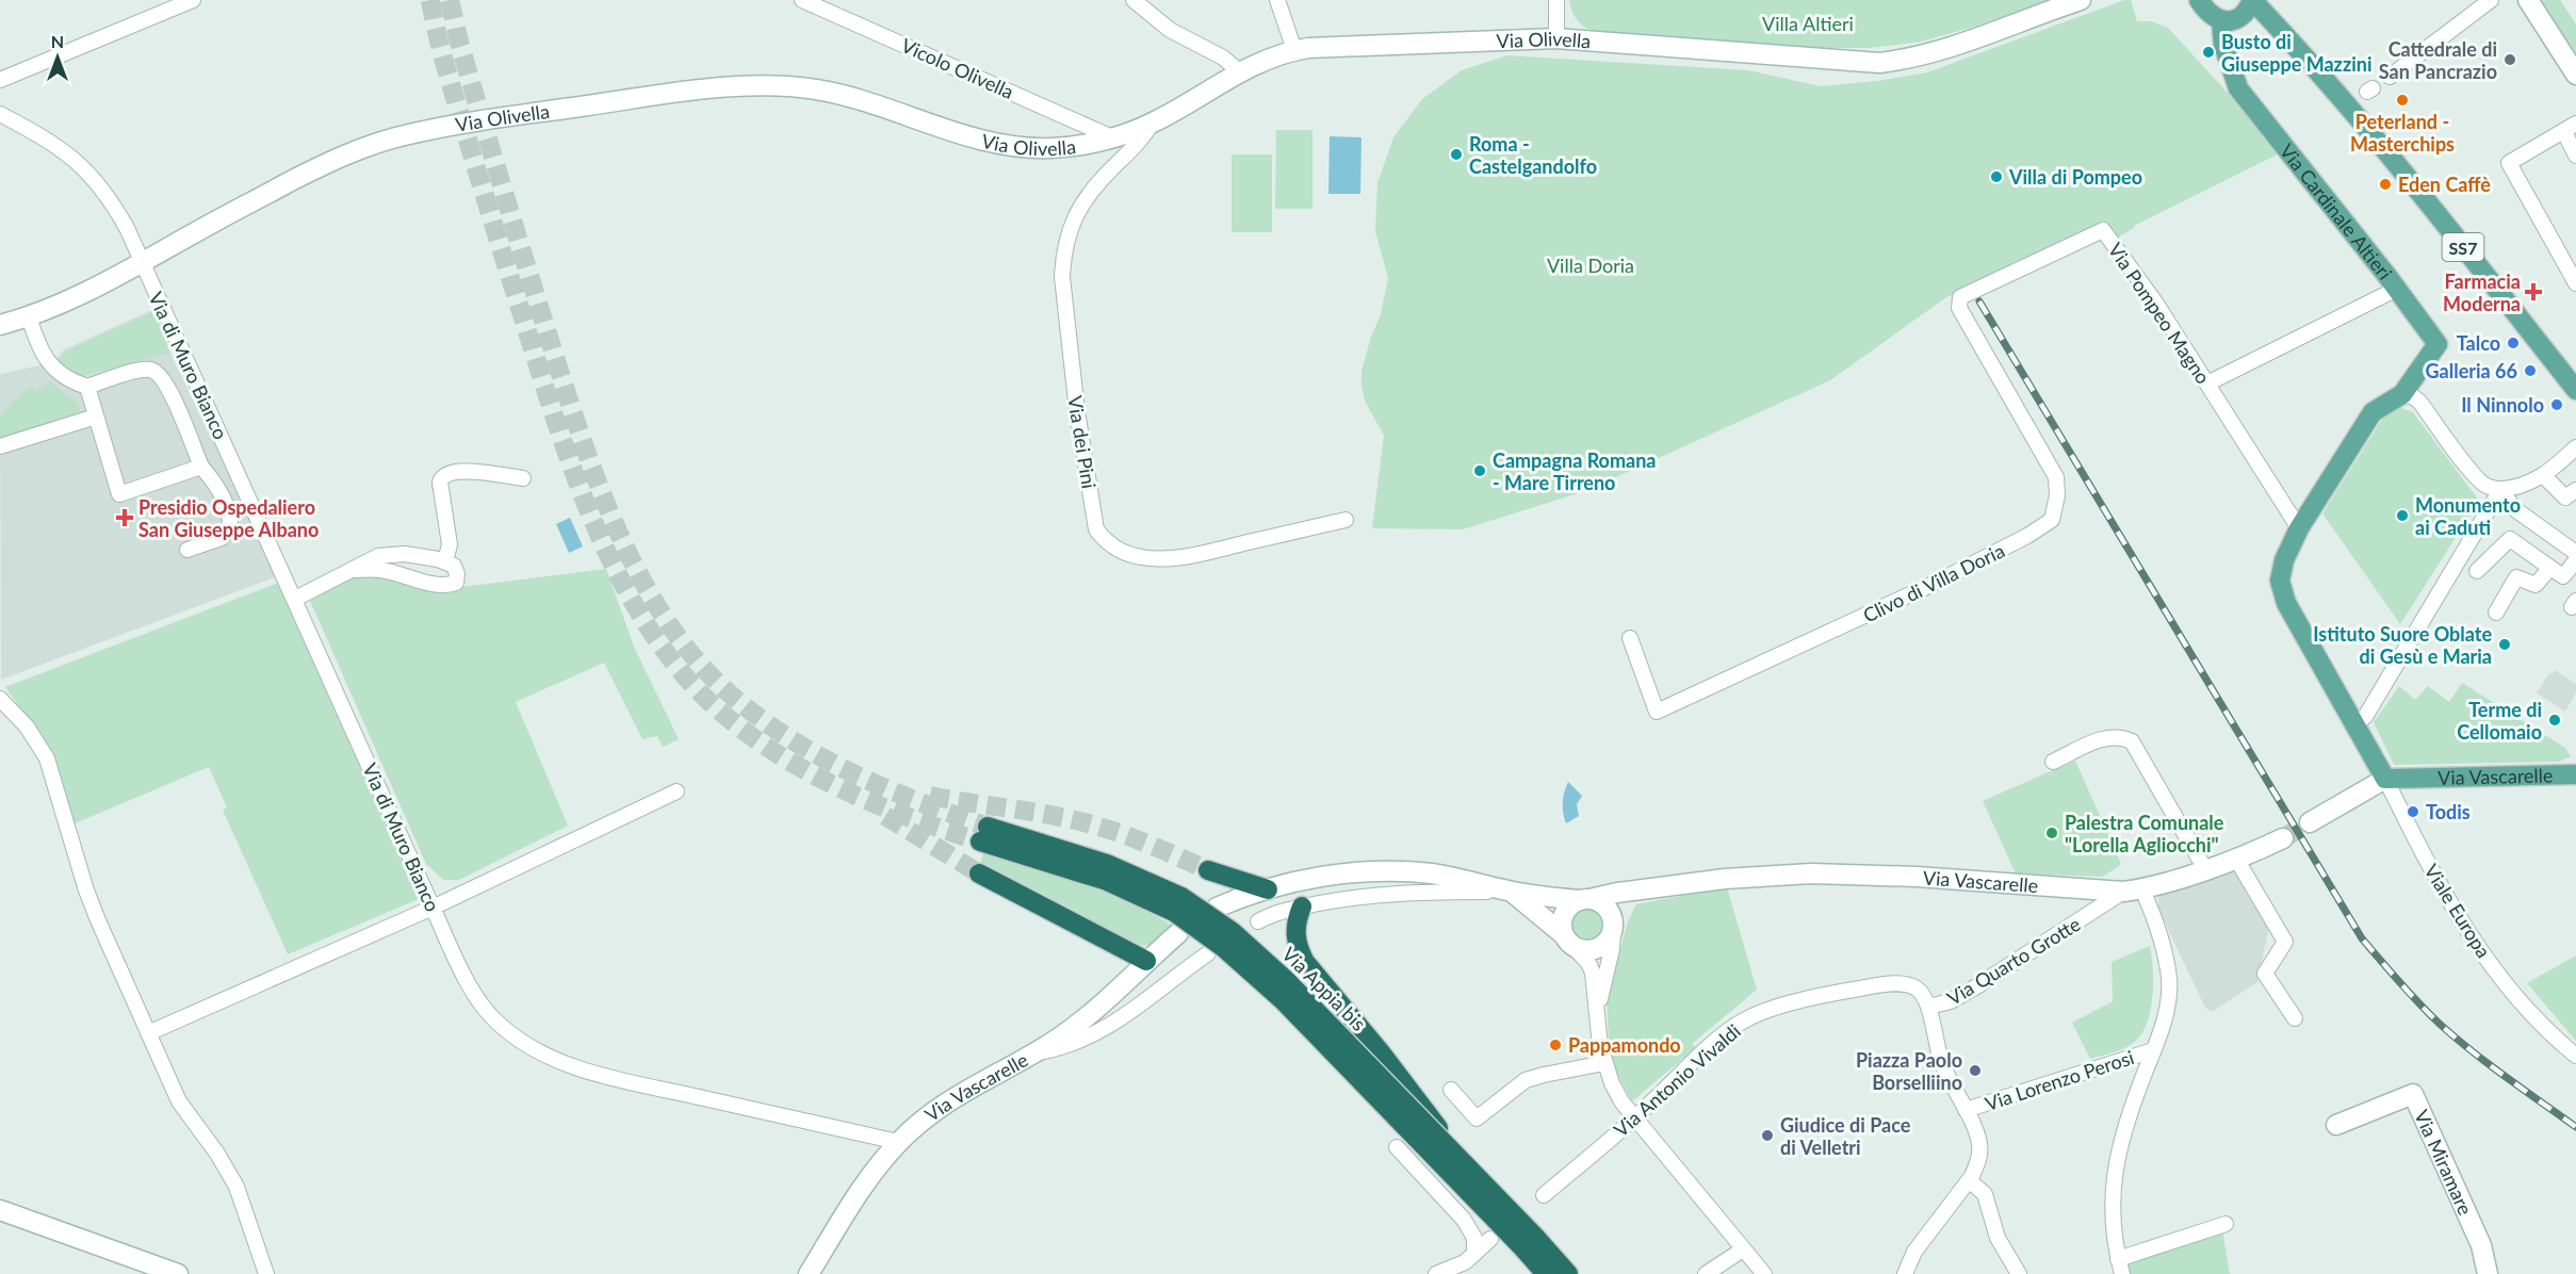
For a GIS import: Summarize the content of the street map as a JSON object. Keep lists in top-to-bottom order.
{
  "streets": {
    "highway": ["Via Appia bis"],
    "main road": [
      "Via Olivella",
      "Via Cardinale Altieri",
      "SS7",
      "Via Vascarelle",
      "Via Miramare"
    ],
    "street": [
      "Vicolo Olivella",
      "Via Pompeo Magno",
      "Via di Muro Bianco",
      "Via dei Pini",
      "Clivo di Villa Doria",
      "Viale Europa",
      "Via Quarto Grotte",
      "Via Antonio Vivaldi",
      "Via Lorenzo Perosi"
    ]
  },
  "crossings": [
    ["Via Olivella", "Vicolo Olivella"],
    ["Via Olivella", "Via di Muro Bianco"],
    ["Via Olivella", "Via dei Pini"],
    ["Via Pompeo Magno", "Clivo di Villa Doria"],
    ["Via di Muro Bianco", "Via Vascarelle"],
    ["Via Vascarelle", "Viale Europa"],
    ["Via Vascarelle", "Via Quarto Grotte"],
    ["Via Quarto Grotte", "Via Antonio Vivaldi"],
    ["Via Quarto Grotte", "Via Lorenzo Perosi"]
  ],
  "parks": ["Villa Altieri", "Villa Doria"],
  "places": {
    "other": [
      "Busto di Giuseppe Mazzini",
      "Cattedrale di San Pancrazio",
      "Peterland - Masterchips",
      "Roma - Castelgandolfo",
      "Villa di Pompeo",
      "Eden Caffè",
      "Talco",
      "Galleria 66",
      "Il Ninnolo",
      "Campagna Romana - Mare Tirreno",
      "Monumento ai Caduti",
      "Istituto Suore Oblate di Gesù e Maria",
      "Terme di Cellomaio",
      "Todis",
      "Palestra Comunale \"Lorella Agliocchi\"",
      "Pappamondo",
      "Piazza Paolo Borselliino",
      "Giudice di Pace di Velletri"
    ],
    "health": ["Farmacia Moderna", "Presidio Ospedaliero San Giuseppe Albano"]
  },
  "north": "top"
}
